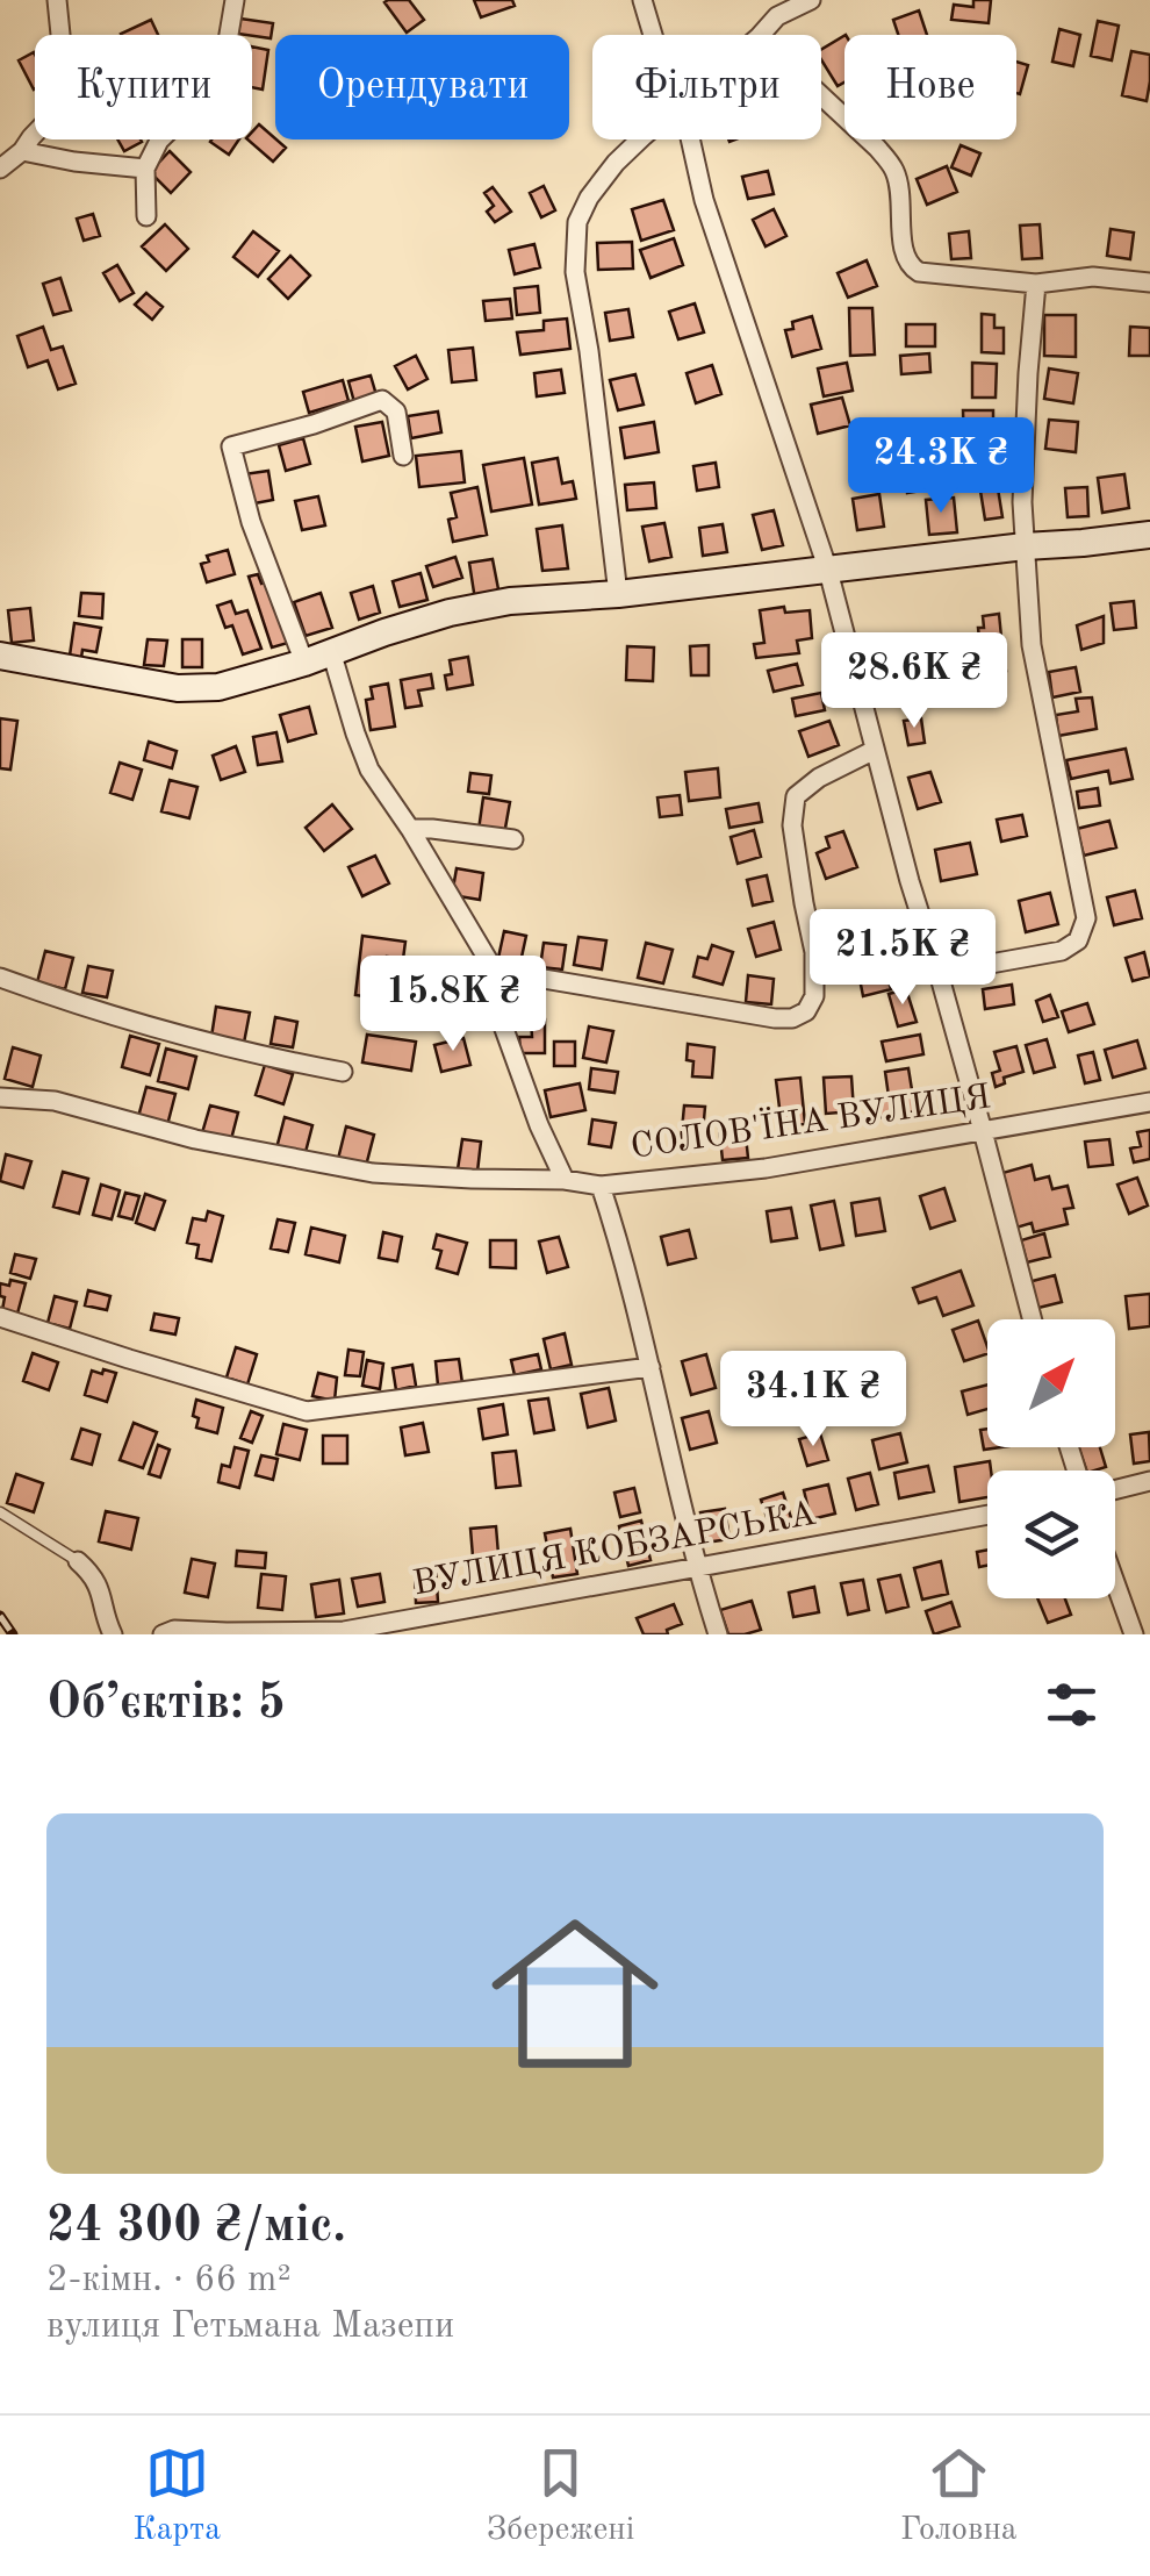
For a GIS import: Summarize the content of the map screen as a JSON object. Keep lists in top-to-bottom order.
{
  "streets": {
    "street": ["СОЛОВ'ЇНА ВУЛИЦЯ", "ВУЛИЦЯ КОБЗАРСЬКА"]
  },
  "north": "top right",
  "page": {
    "chip": [
      "Купити",
      "Орендувати",
      "Фільтри",
      "Нове"
    ],
    "price": [
      "24.3K ₴",
      "28.6K ₴",
      "21.5K ₴",
      "15.8K ₴",
      "34.1K ₴"
    ],
    "heading": "Об’єктів: 5",
    "list": [
      {
        "name": "24 300 ₴/міс.",
        "note": "2-кімн. · 66 m² · вулиця Гетьмана Мазепи"
      }
    ],
    "tabs": ["Карта", "Збережені", "Головна"]
  }
}
